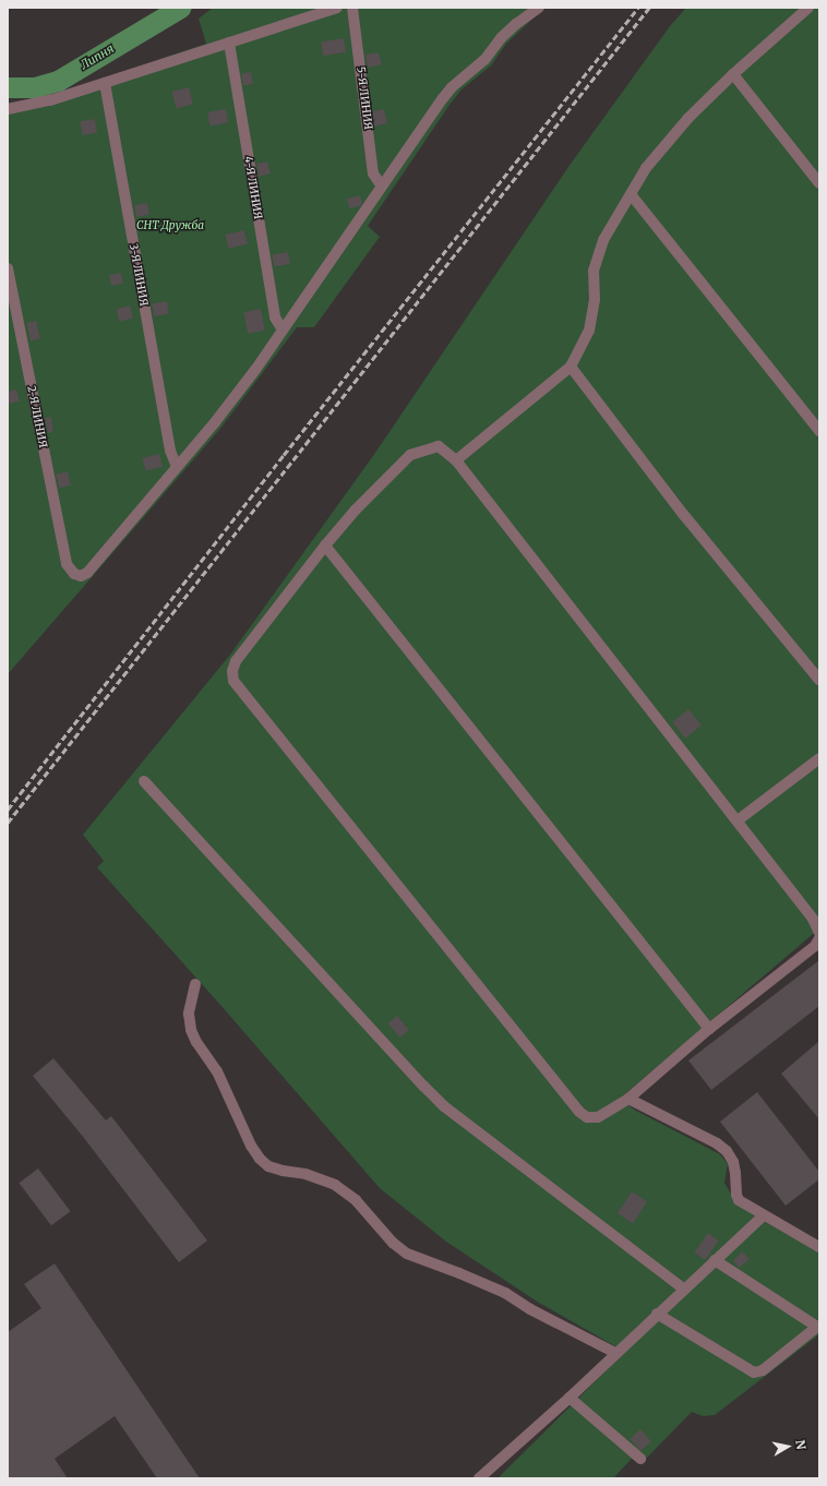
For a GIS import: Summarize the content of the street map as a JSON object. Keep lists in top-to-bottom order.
{
  "streets": {
    "street": [
      "5-Я ЛИНИЯ",
      "4-Я ЛИНИЯ",
      "3-Я ЛИНИЯ",
      "2-Я ЛИНИЯ"
    ]
  },
  "crossings": [
    ["3-Я ЛИНИЯ", "2-Я ЛИНИЯ"]
  ],
  "water": ["Липня"],
  "parks": ["СНТ Дружба"],
  "north": "right"
}
